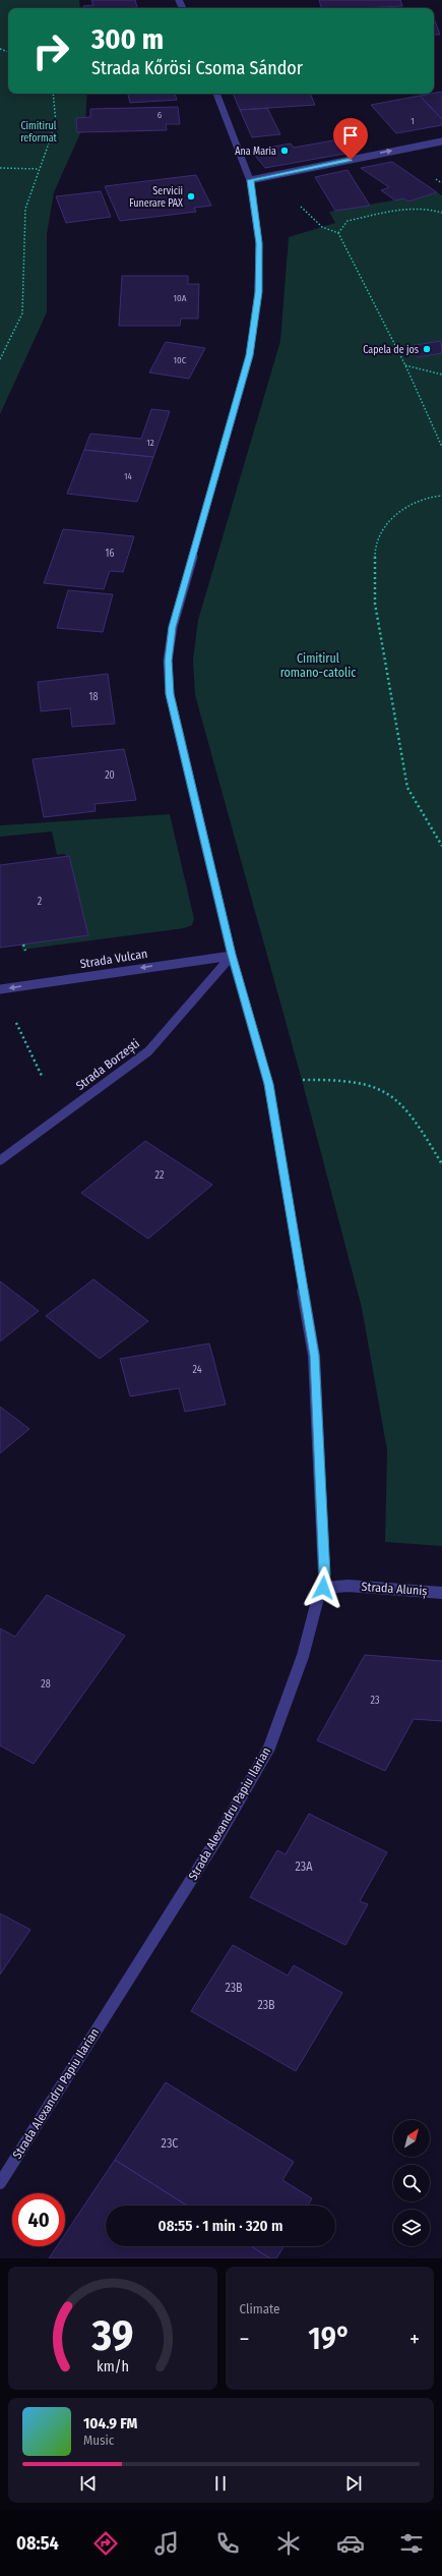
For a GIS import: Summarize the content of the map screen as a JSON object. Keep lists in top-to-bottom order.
{
  "streets": {
    "street": [
      "Strada Vulcan",
      "Strada Borzești",
      "Strada Aluniș",
      "Strada Alexandru Papiu Ilarian"
    ]
  },
  "crossings": [
    ["Strada Vulcan", "Strada Borzești"],
    ["Strada Vulcan", "Strada Alexandru Papiu Ilarian"],
    ["Strada Borzești", "Strada Alexandru Papiu Ilarian"],
    ["Strada Aluniș", "Strada Alexandru Papiu Ilarian"]
  ],
  "one_way": ["Strada Vulcan"],
  "parks": ["Cimitirul reformat", "Cimitirul romano-catolic"],
  "places": ["Ana Maria", "Servicii Funerare PAX", "Capela de jos"],
  "house_numbers": [
    "6",
    "1",
    "10A",
    "10C",
    "12",
    "14",
    "16",
    "18",
    "20",
    "2",
    "22",
    "24",
    "28",
    "23",
    "23A",
    "23B",
    "23B",
    "23C"
  ],
  "north": "top right",
  "page": {
    "turn": ["300 m", "Strada Kőrösi Csoma Sándor"],
    "limit": "40",
    "trip": "08:55 · 1 min · 320 m",
    "tile": "Climate",
    "heat": ["−", "19°", "+"],
    "song": ["104.9 FM", "Music"],
    "tabs": "08:54",
    "gauge": ["39", "km/h"]
  }
}
